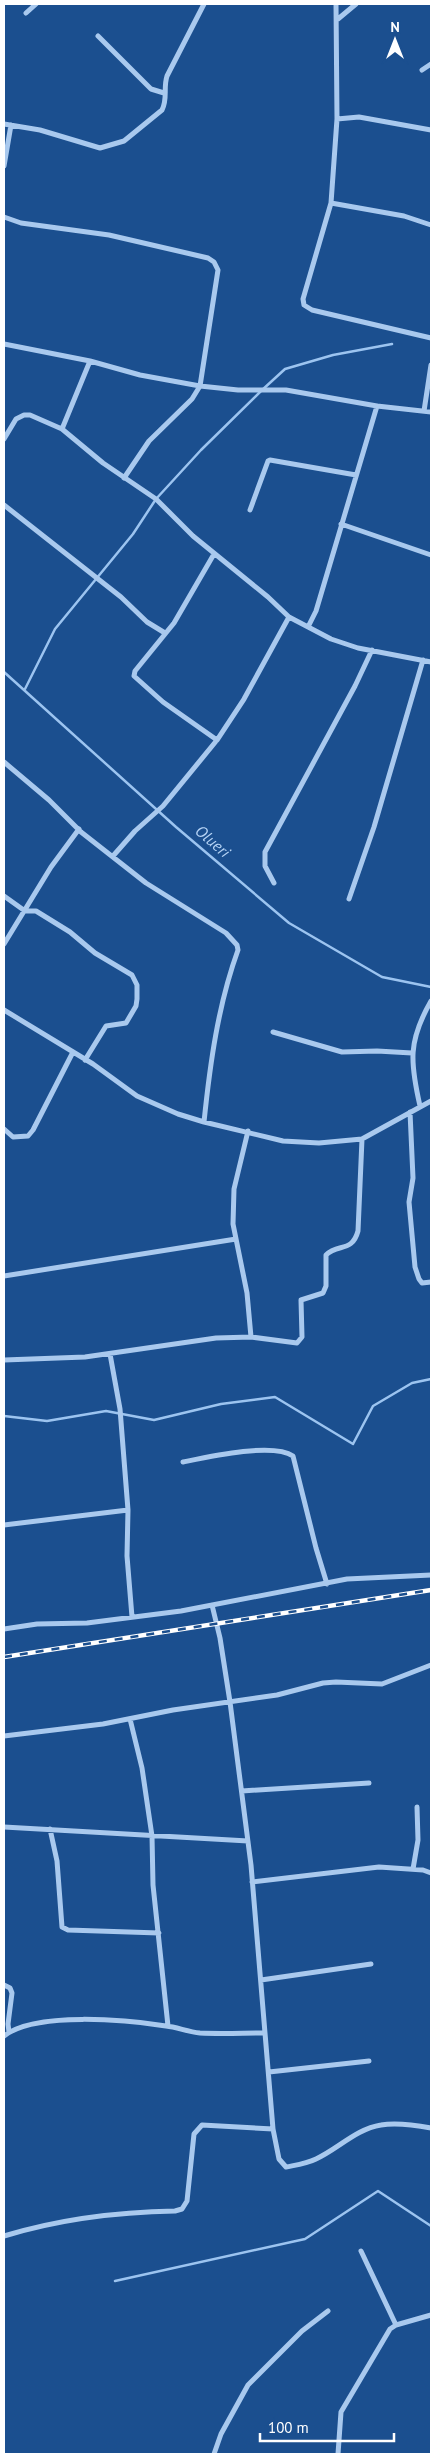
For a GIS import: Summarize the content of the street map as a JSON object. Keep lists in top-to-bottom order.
{
  "water": ["Olueri"],
  "scale_bar": "100 m",
  "north": "top"
}
